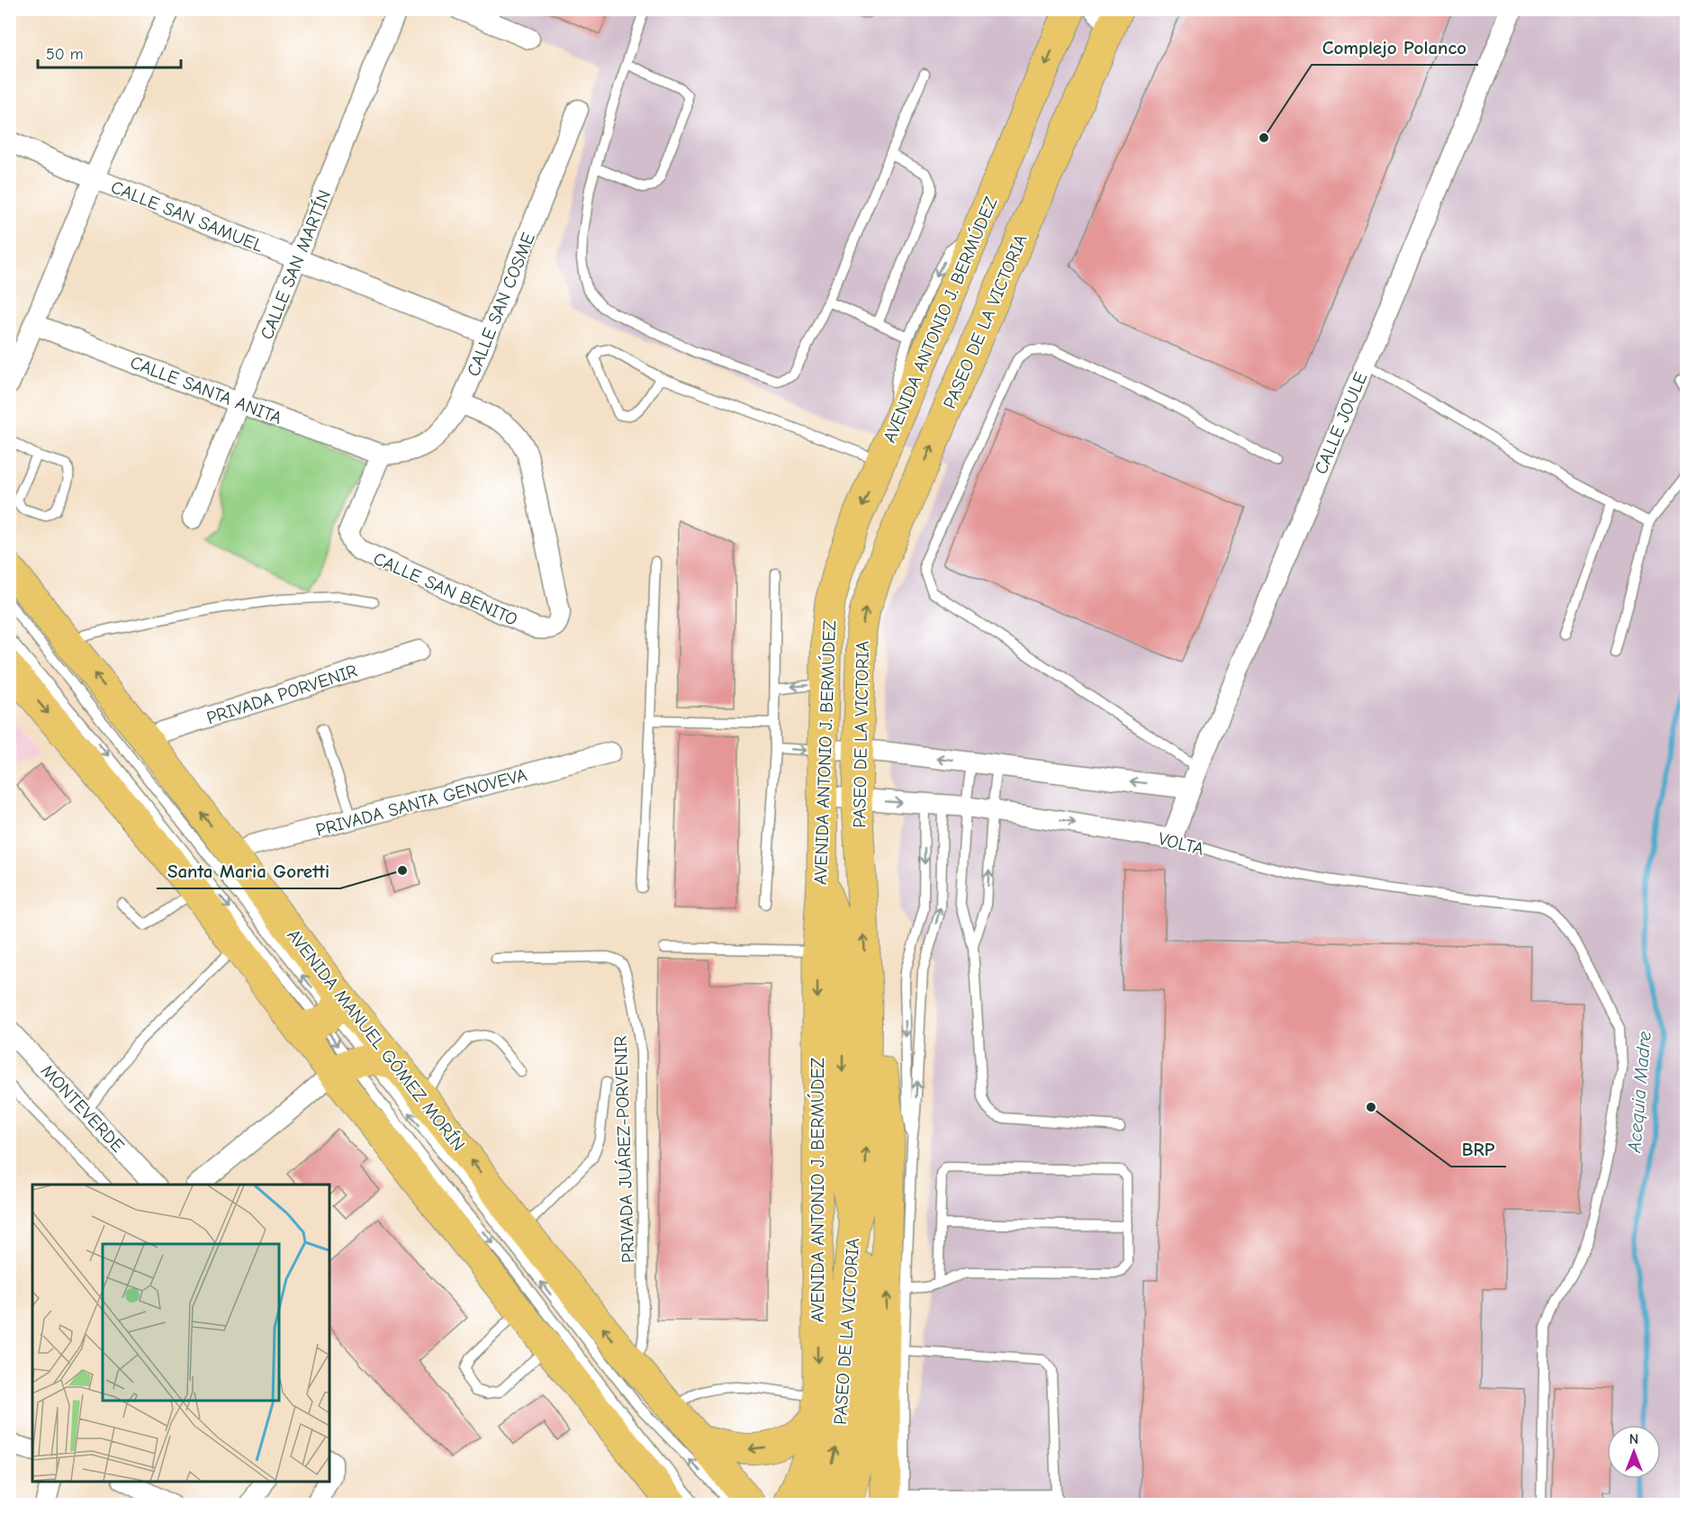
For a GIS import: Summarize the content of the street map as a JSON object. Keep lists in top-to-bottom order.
{
  "streets": {
    "main road": ["AVENIDA ANTONIO J. BERMÚDEZ", "PASEO DE LA VICTORIA", "AVENIDA MANUEL GÓMEZ MORÍN"],
    "street": [
      "CALLE SAN SAMUEL",
      "CALLE SAN MARTÍN",
      "CALLE SAN COSME",
      "CALLE SANTA ANITA",
      "CALLE JOULE",
      "CALLE SAN BENITO",
      "PRIVADA PORVENIR",
      "PRIVADA SANTA GENOVEVA",
      "VOLTA",
      "MONTEVERDE"
    ],
    "lane": ["PRIVADA JUÁREZ-PORVENIR"]
  },
  "crossings": [
    ["CALLE SAN SAMUEL", "CALLE SAN MARTÍN"],
    ["CALLE SAN SAMUEL", "CALLE SAN COSME"],
    ["CALLE SAN MARTÍN", "CALLE SANTA ANITA"],
    ["CALLE SAN COSME", "CALLE SANTA ANITA"],
    ["CALLE SAN COSME", "CALLE SAN BENITO"],
    ["AVENIDA ANTONIO J. BERMÚDEZ", "VOLTA"],
    ["PASEO DE LA VICTORIA", "VOLTA"],
    ["CALLE SANTA ANITA", "CALLE SAN BENITO"],
    ["CALLE JOULE", "VOLTA"],
    ["PRIVADA PORVENIR", "AVENIDA MANUEL GÓMEZ MORÍN"],
    ["PRIVADA SANTA GENOVEVA", "AVENIDA MANUEL GÓMEZ MORÍN"],
    ["AVENIDA MANUEL GÓMEZ MORÍN", "PRIVADA JUÁREZ-PORVENIR"]
  ],
  "water": ["Acequia Madre"],
  "places": ["Complejo Polanco", "Santa Maria Goretti", "BRP"],
  "scale_bar": "50 m",
  "north": "top"
}
